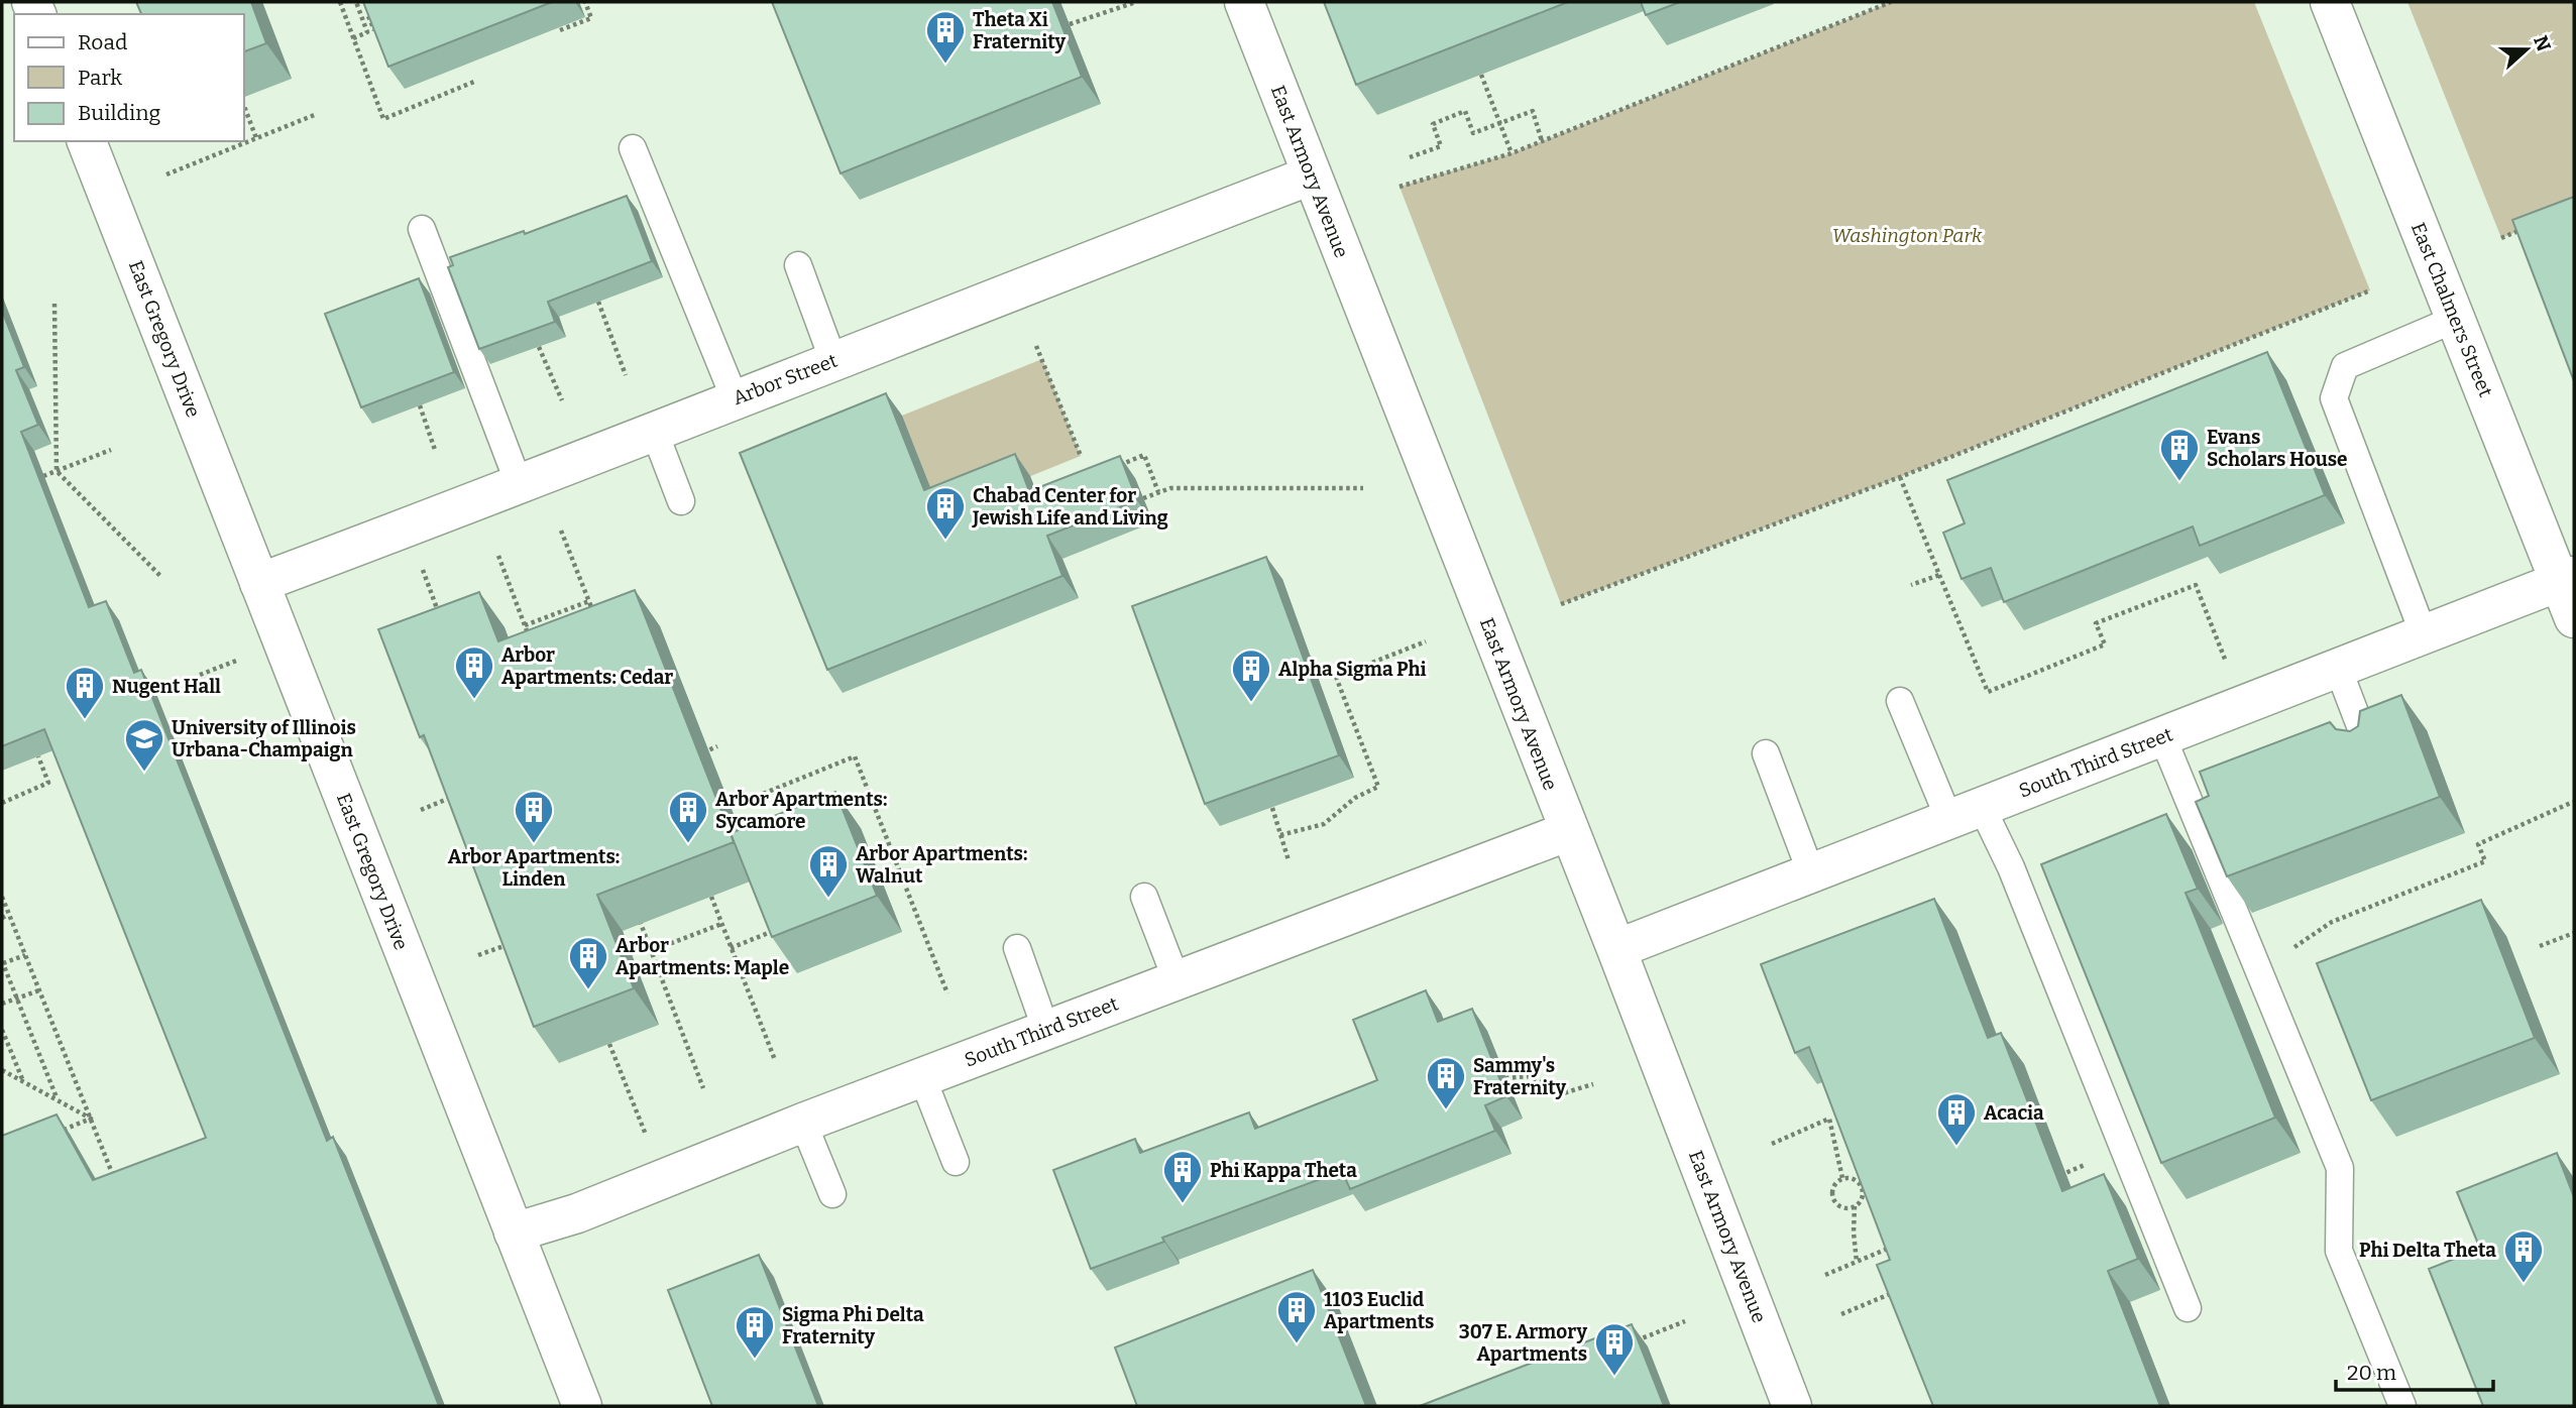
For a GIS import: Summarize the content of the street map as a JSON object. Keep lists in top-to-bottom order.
{
  "streets": {
    "street": [
      "East Armory Avenue",
      "East Chalmers Street",
      "East Gregory Drive",
      "Arbor Street",
      "South Third Street"
    ]
  },
  "crossings": [
    ["East Armory Avenue", "Arbor Street"],
    ["East Armory Avenue", "South Third Street"],
    ["East Chalmers Street", "South Third Street"],
    ["East Gregory Drive", "Arbor Street"],
    ["East Gregory Drive", "South Third Street"]
  ],
  "parks": ["Washington Park"],
  "places": {
    "building": [
      "Theta Xi Fraternity",
      "Evans Scholars House",
      "Chabad Center for Jewish Life and Living",
      "Arbor Apartments: Cedar",
      "Alpha Sigma Phi",
      "Nugent Hall",
      "Arbor Apartments: Linden",
      "Arbor Apartments: Sycamore",
      "Arbor Apartments: Walnut",
      "Arbor Apartments: Maple",
      "Sammy's Fraternity",
      "Acacia",
      "Phi Kappa Theta",
      "Phi Delta Theta",
      "1103 Euclid Apartments",
      "Sigma Phi Delta Fraternity",
      "307 E. Armory Apartments"
    ],
    "school or university": ["University of Illinois Urbana-Champaign"]
  },
  "legend": ["Road", "Park", "Building"],
  "scale_bar": "20 m",
  "north": "right"
}
